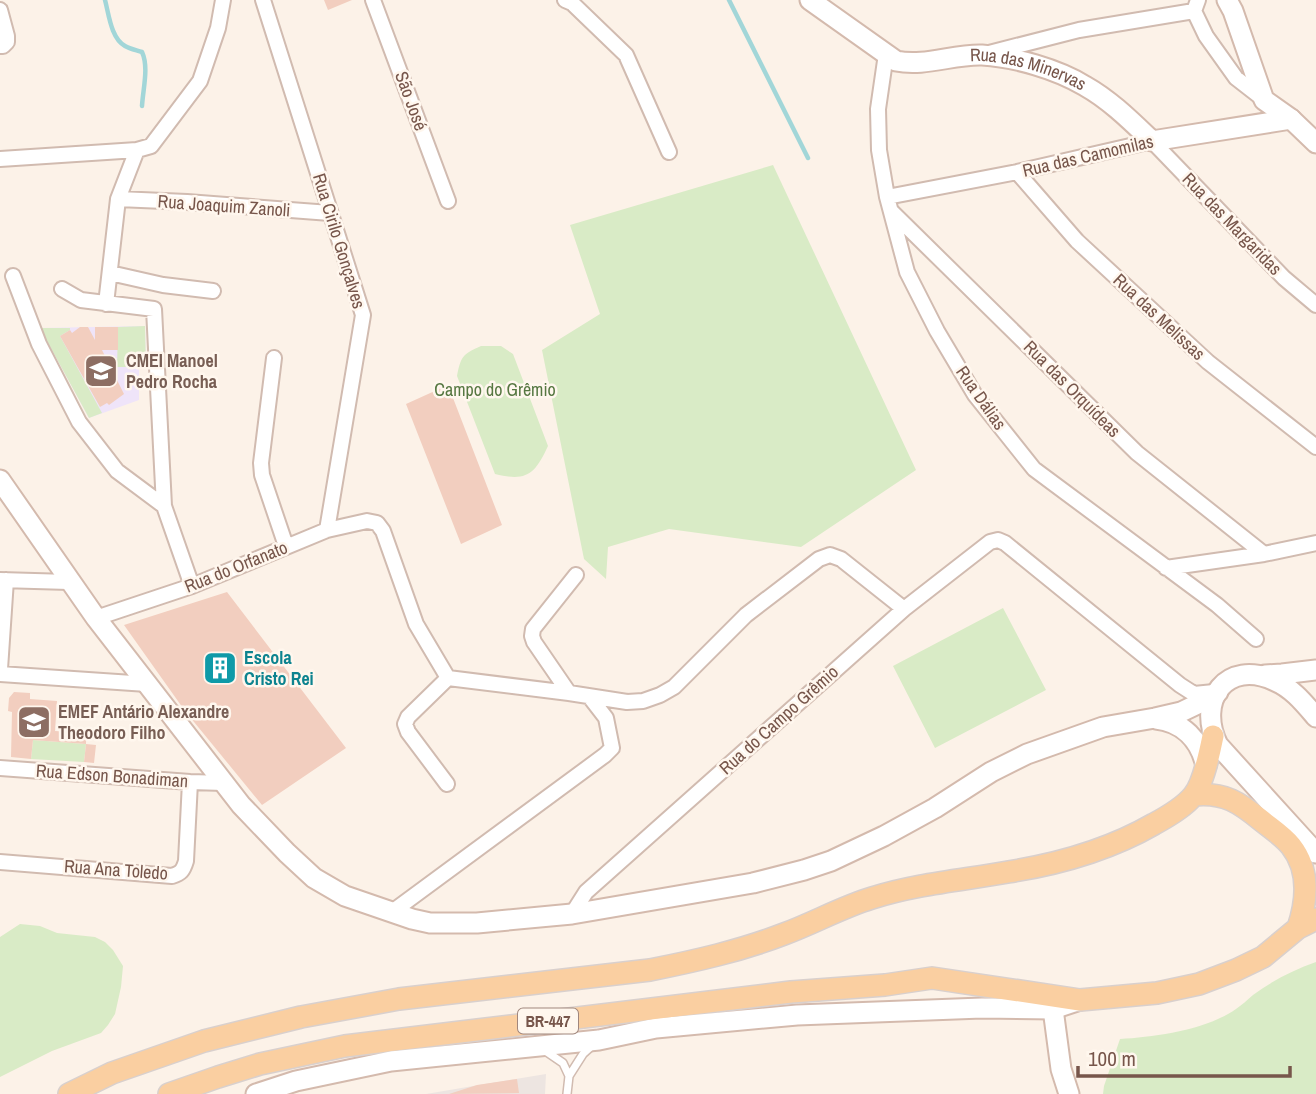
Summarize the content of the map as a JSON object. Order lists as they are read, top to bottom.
{
  "streets": {
    "main road": ["BR-447"],
    "street": [
      "Rua das Minervas",
      "São José",
      "Rua das Camomilas",
      "Rua Joaquim Zanoli",
      "Rua das Margaridas",
      "Rua Cirilo Gonçalves",
      "Rua das Melissas",
      "Rua das Orquídeas",
      "Rua Dálias",
      "Rua do Orfanato",
      "Rua do Campo Grêmio",
      "Rua Edson Bonadiman",
      "Rua Ana Toledo"
    ]
  },
  "crossings": [
    ["Rua das Minervas", "Rua das Camomilas"],
    ["Rua das Minervas", "Rua das Margaridas"],
    ["Rua das Minervas", "Rua Dálias"],
    ["Rua das Camomilas", "Rua das Margaridas"],
    ["Rua das Camomilas", "Rua das Melissas"],
    ["Rua das Camomilas", "Rua das Orquídeas"],
    ["Rua das Camomilas", "Rua Dálias"],
    ["Rua Joaquim Zanoli", "Rua Cirilo Gonçalves"],
    ["Rua Cirilo Gonçalves", "Rua do Orfanato"],
    ["Rua das Orquídeas", "Rua Dálias"],
    ["Rua Edson Bonadiman", "Rua Ana Toledo"]
  ],
  "parks": ["Campo do Grêmio"],
  "places": {
    "school or university": ["CMEI Manoel Pedro Rocha", "EMEF Antário Alexandre Theodoro Filho"],
    "building": ["Escola Cristo Rei"]
  },
  "scale_bar": "100 m"
}
